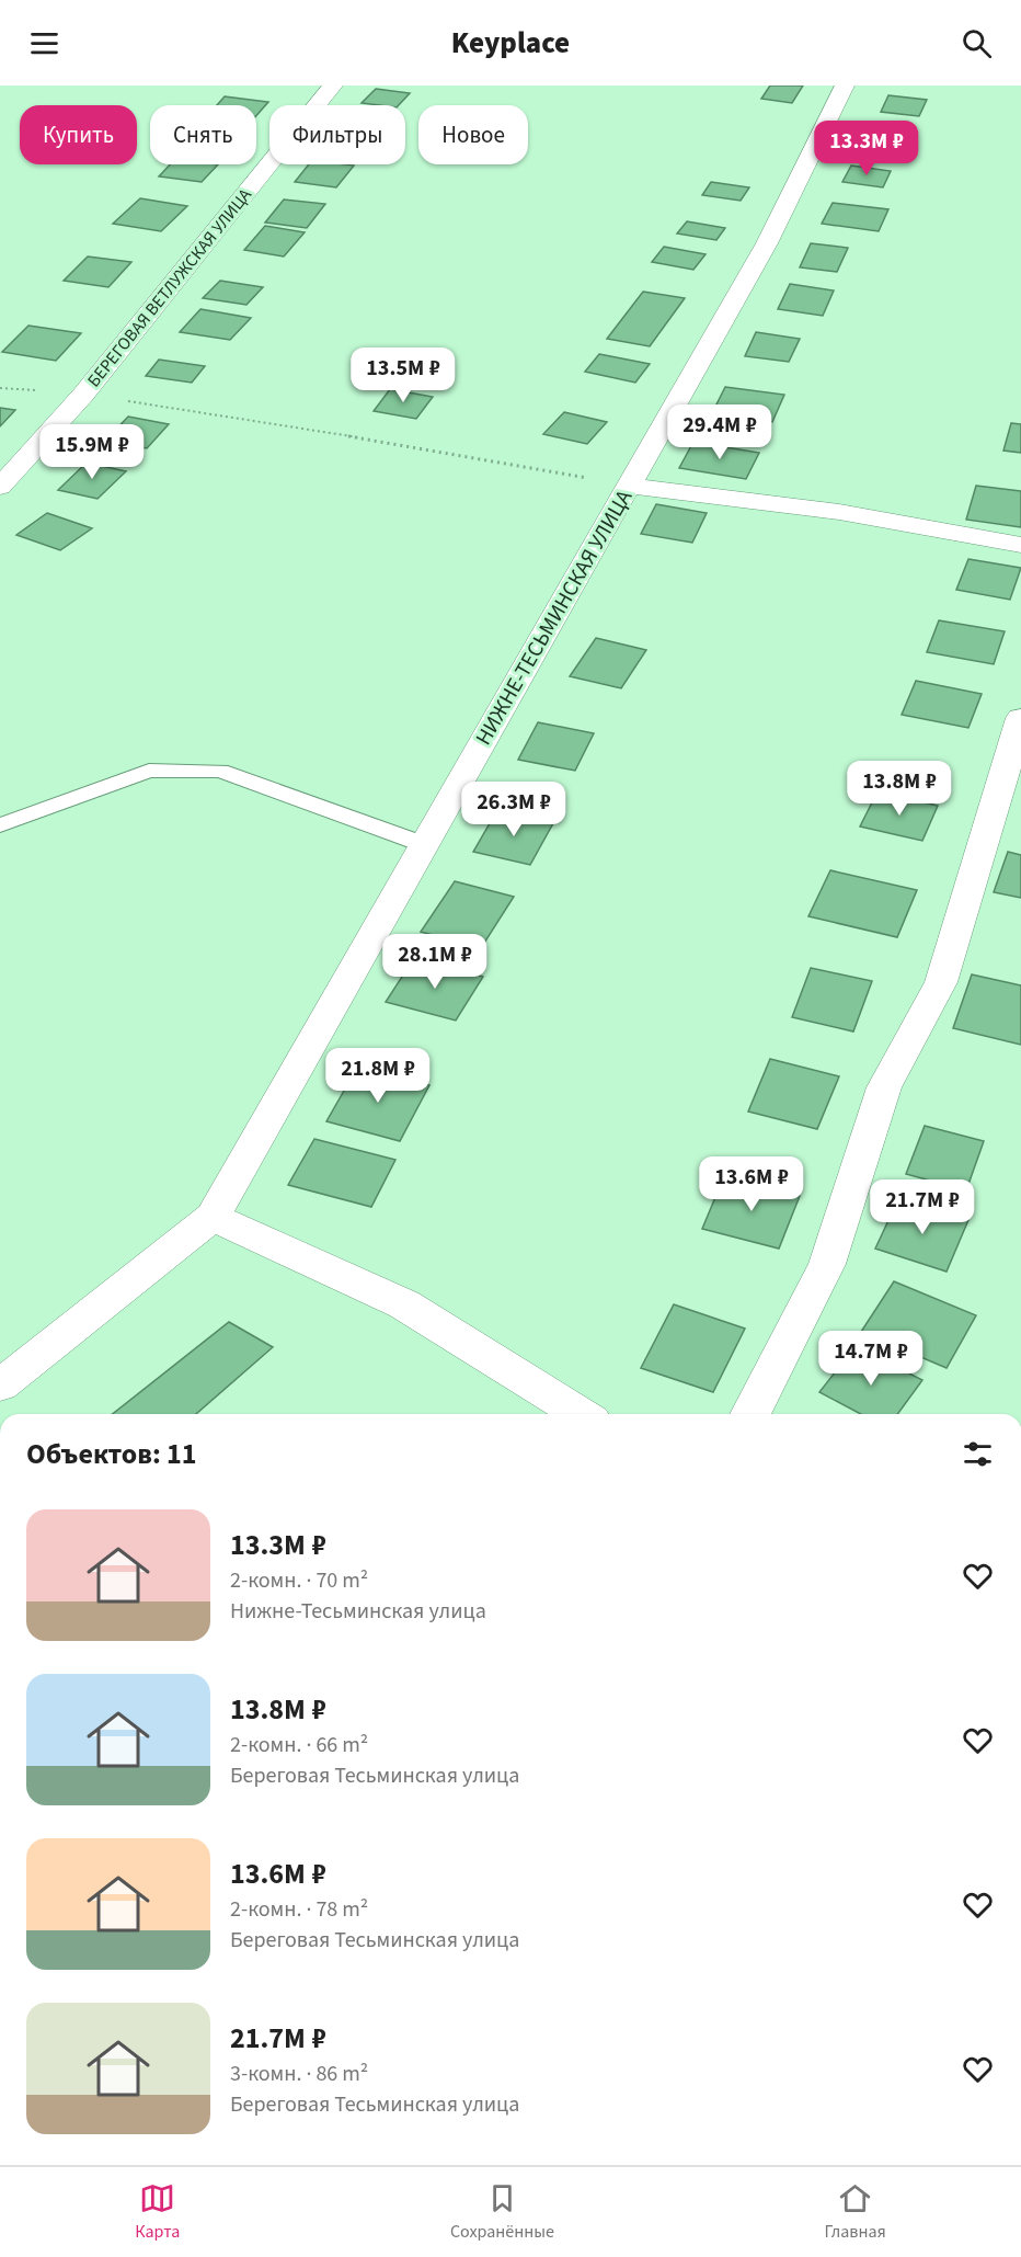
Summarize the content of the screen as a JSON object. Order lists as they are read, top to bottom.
{
  "streets": {
    "street": ["БЕРЕГОВАЯ ВЕТЛУЖСКАЯ УЛИЦА", "НИЖНЕ-ТЕСЬМИНСКАЯ УЛИЦА"]
  },
  "page": {
    "header": "Keyplace",
    "chip": [
      "Купить",
      "Снять",
      "Фильтры",
      "Новое"
    ],
    "price": [
      "13.3M ₽",
      "13.5M ₽",
      "29.4M ₽",
      "15.9M ₽",
      "13.8M ₽",
      "26.3M ₽",
      "28.1M ₽",
      "21.8M ₽",
      "13.6M ₽",
      "21.7M ₽",
      "14.7M ₽"
    ],
    "heading": "Объектов: 11",
    "list": [
      {
        "name": "13.3M ₽",
        "note": "2-комн. · 70 m² · Нижне-Тесьминская улица"
      },
      {
        "name": "13.8M ₽",
        "note": "2-комн. · 66 m² · Береговая Тесьминская улица"
      },
      {
        "name": "13.6M ₽",
        "note": "2-комн. · 78 m² · Береговая Тесьминская улица"
      },
      {
        "name": "21.7M ₽",
        "note": "3-комн. · 86 m² · Береговая Тесьминская улица"
      }
    ],
    "tabs": ["Карта", "Сохранённые", "Главная"]
  }
}
